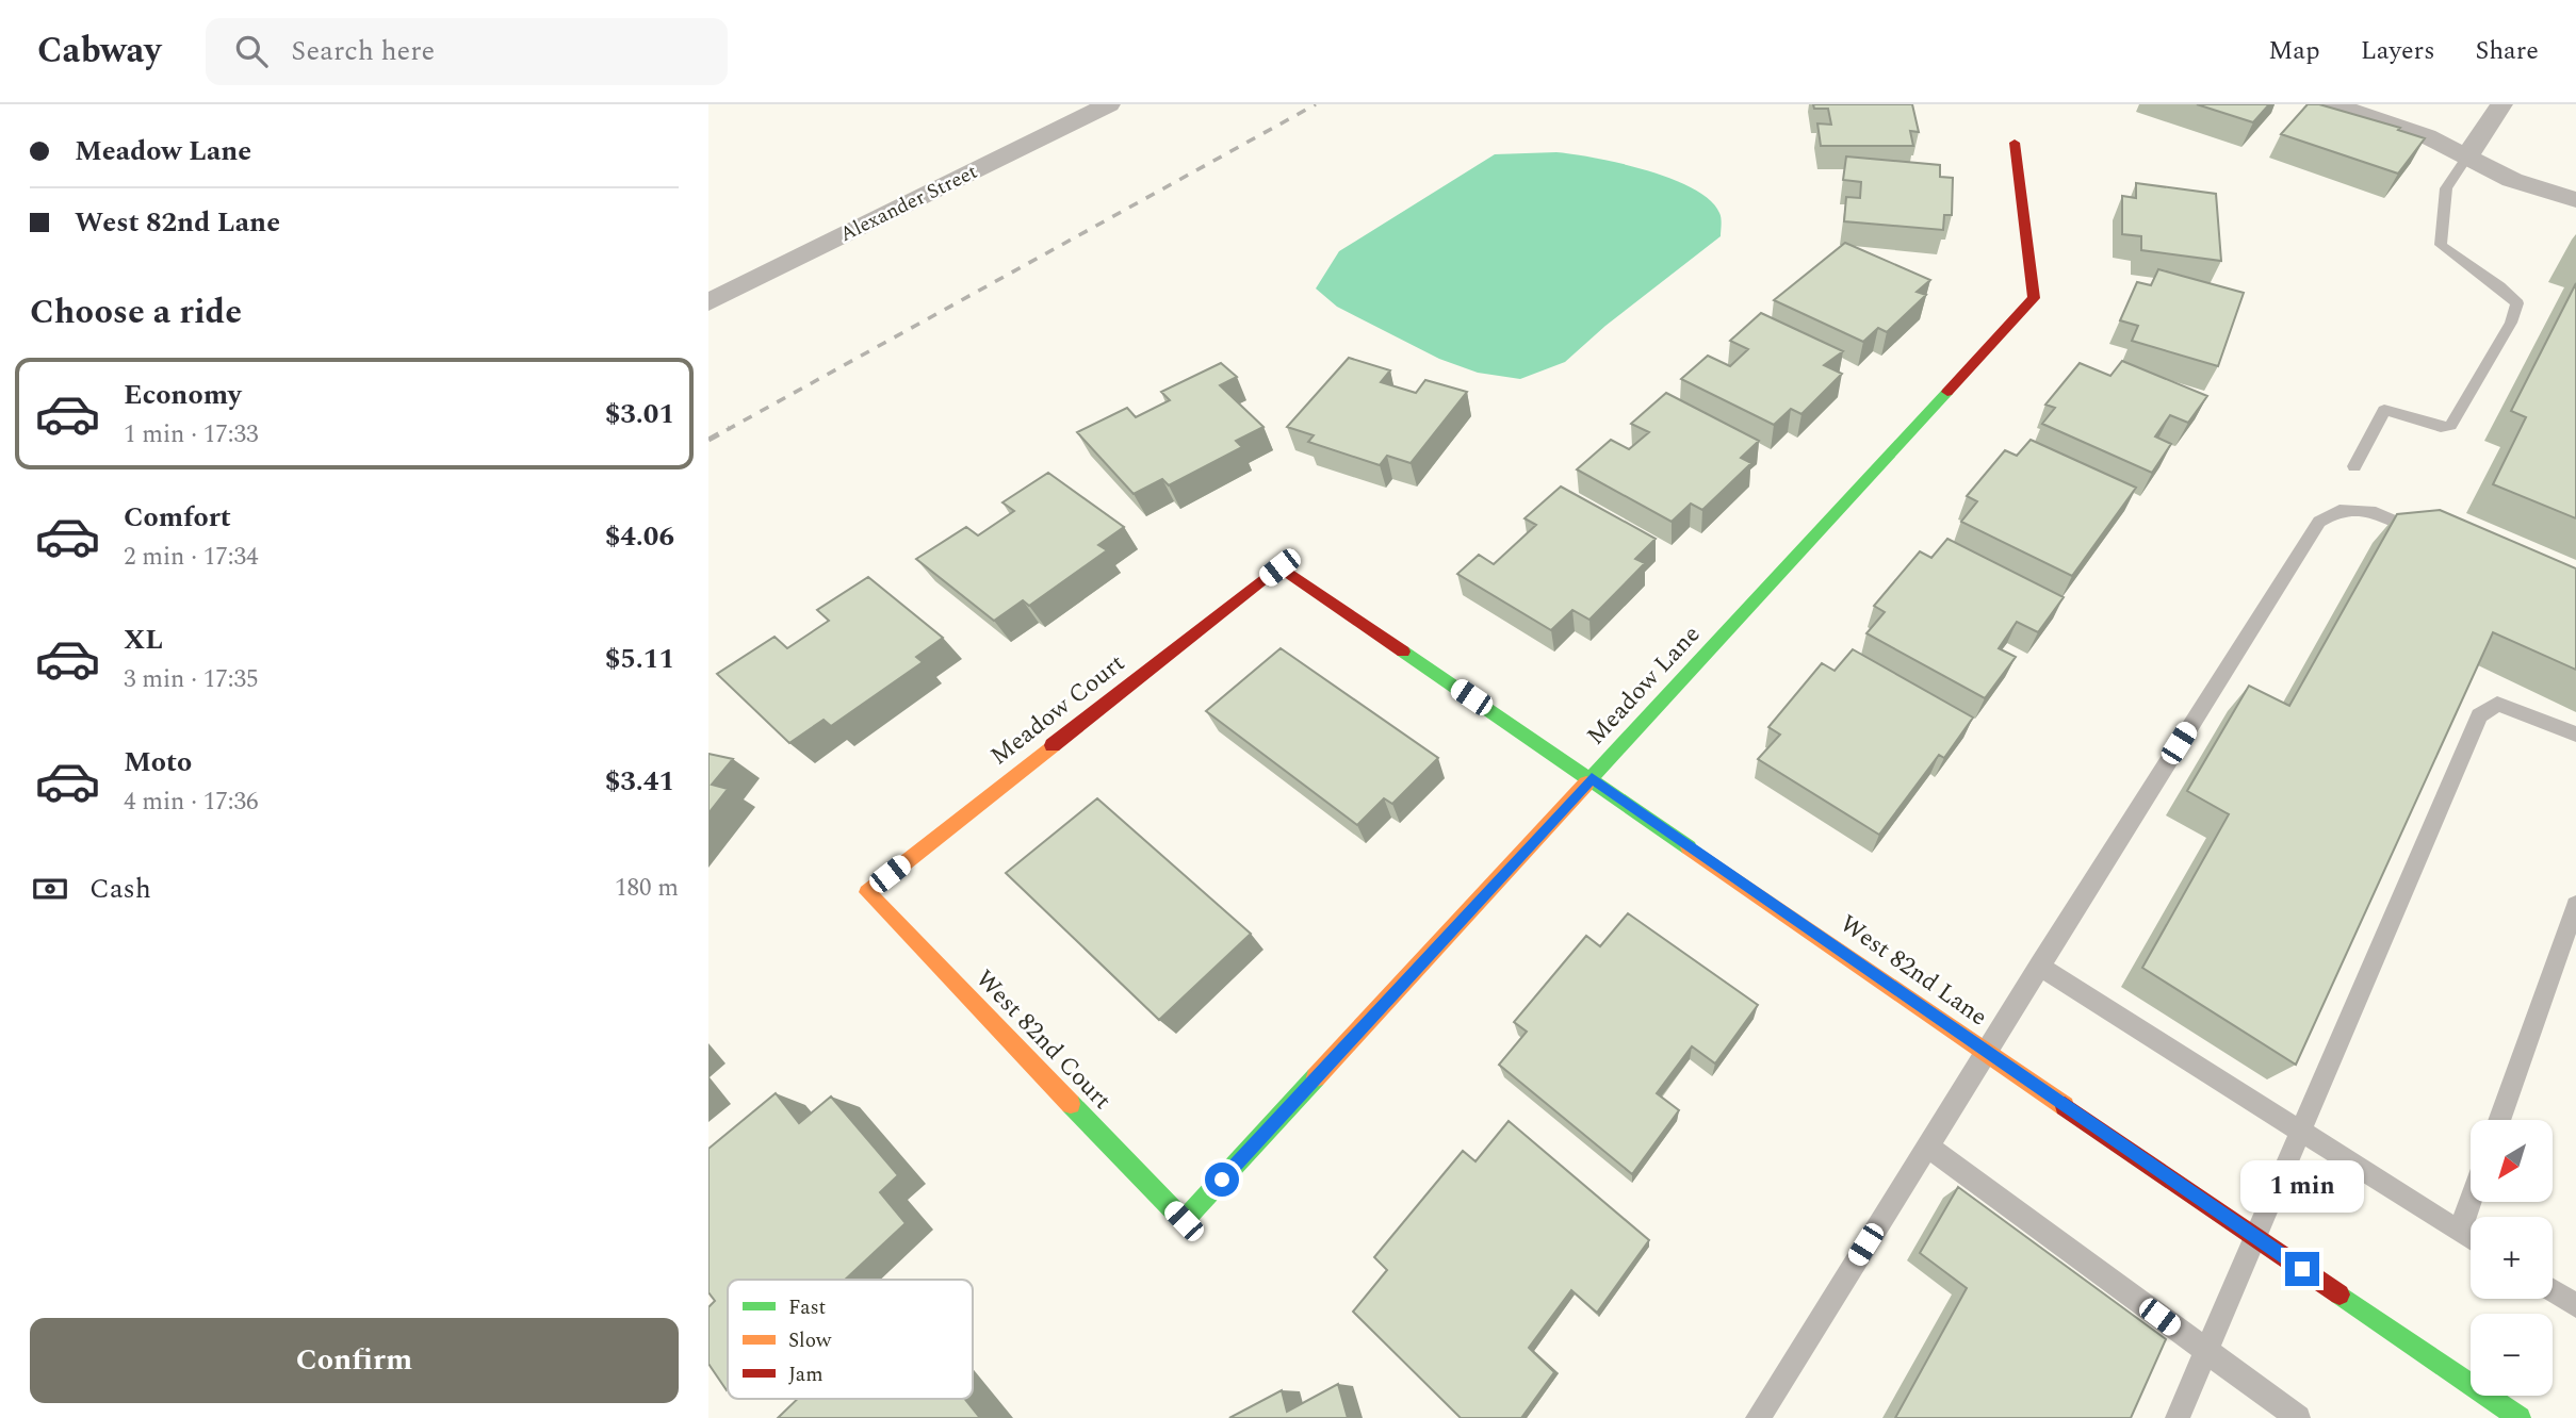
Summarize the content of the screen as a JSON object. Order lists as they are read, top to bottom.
{
  "streets": {
    "street": [
      "Alexander Street",
      "Meadow Lane",
      "Meadow Court",
      "West 82nd Lane",
      "West 82nd Court"
    ]
  },
  "crossings": [
    ["Meadow Lane", "West 82nd Lane"],
    ["Meadow Lane", "West 82nd Court"],
    ["Meadow Court", "West 82nd Lane"],
    ["Meadow Court", "West 82nd Court"]
  ],
  "legend": ["Fast", "Slow", "Jam"],
  "north": "bottom left",
  "page": {
    "header": "Cabway",
    "search": "Search here",
    "nav": ["Map", "Layers", "Share"],
    "banner": ["Meadow Lane", "West 82nd Lane"],
    "heading": "Choose a ride",
    "list": [
      {
        "name": "Economy",
        "note": "1 min · 17:33",
        "value": "$3.01"
      },
      {
        "name": "Comfort",
        "note": "2 min · 17:34",
        "value": "$4.06"
      },
      {
        "name": "XL",
        "note": "3 min · 17:35",
        "value": "$5.11"
      },
      {
        "name": "Moto",
        "note": "4 min · 17:36",
        "value": "$3.41"
      }
    ],
    "pay": ["Cash", "180 m"],
    "map_buttons": ["+", "−"],
    "bubble": "1 min",
    "buttons": "Confirm"
  }
}
